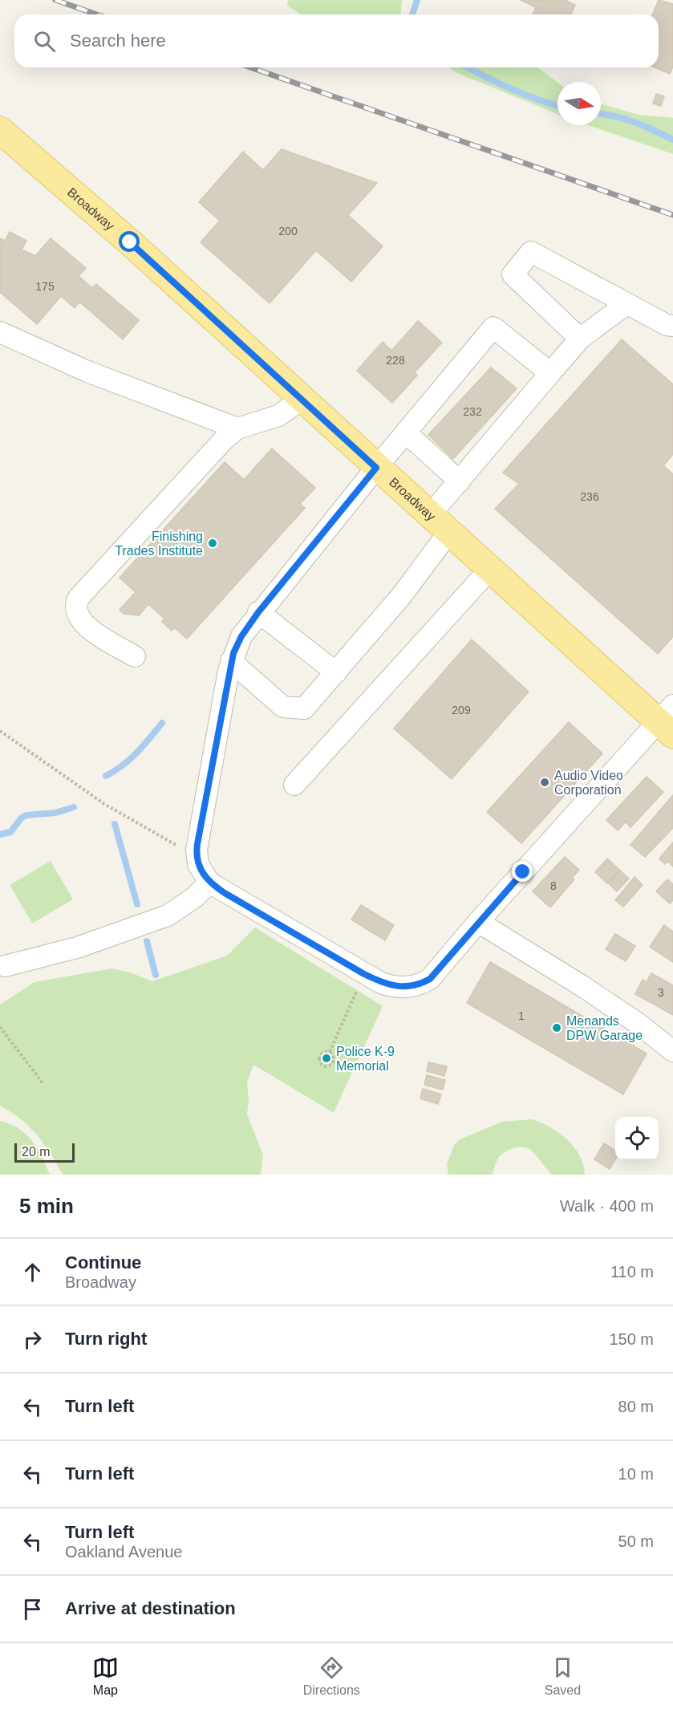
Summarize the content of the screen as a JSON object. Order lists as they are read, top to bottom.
{
  "streets": {
    "main road": ["Broadway"]
  },
  "places": [
    "Finishing Trades Institute",
    "Audio Video Corporation",
    "Menands DPW Garage",
    "Police K-9 Memorial"
  ],
  "house_numbers": [
    "200",
    "175",
    "228",
    "232",
    "236",
    "209",
    "8",
    "3",
    "1"
  ],
  "scale_bar": "20 m",
  "north": "right",
  "page": {
    "search": "Search here",
    "scale": "20 m",
    "heading": ["5 min", "Walk · 400 m"],
    "list": [
      ["Continue", "Broadway", "110 m"],
      ["Turn right", "150 m"],
      ["Turn left", "80 m"],
      ["Turn left", "10 m"],
      ["Turn left", "Oakland Avenue", "50 m"],
      "Arrive at destination"
    ],
    "nav": ["Map", "Directions", "Saved"]
  }
}
